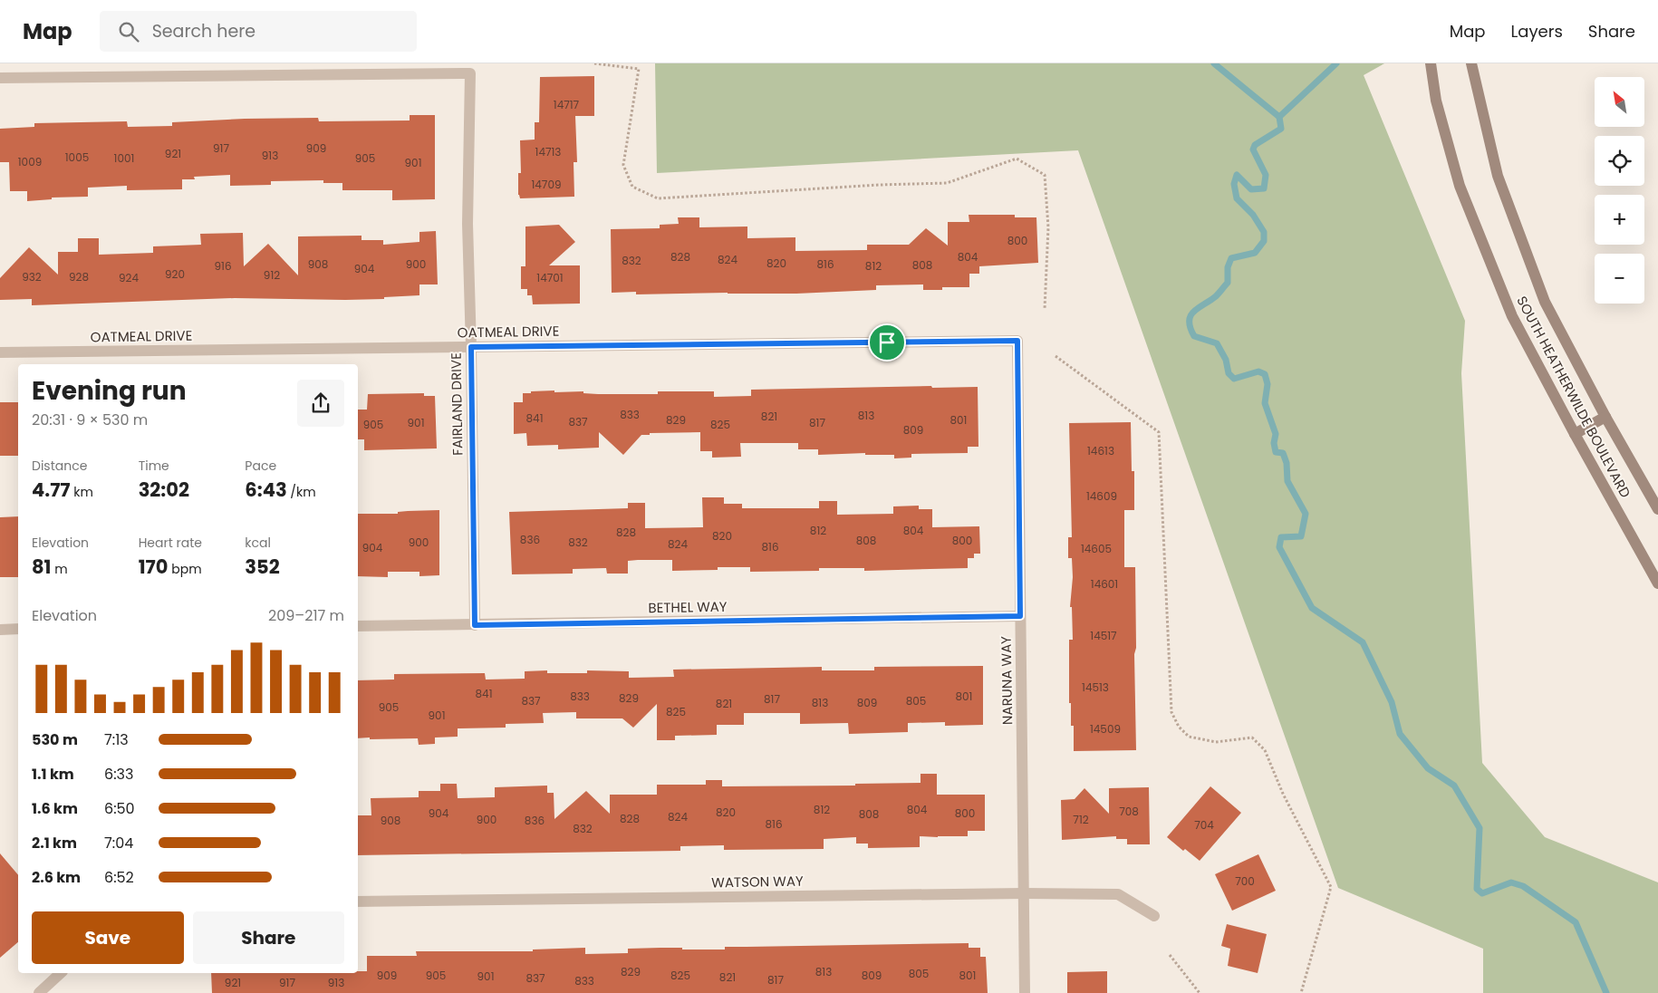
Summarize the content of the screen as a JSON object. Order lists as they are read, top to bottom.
{
  "streets": {
    "main road": ["SOUTH HEATHERWILDE BOULEVARD"],
    "street": [
      "OATMEAL DRIVE",
      "FAIRLAND DRIVE",
      "BETHEL WAY",
      "NARUNA WAY",
      "WATSON WAY"
    ]
  },
  "crossings": [
    ["OATMEAL DRIVE", "FAIRLAND DRIVE"],
    ["OATMEAL DRIVE", "NARUNA WAY"],
    ["FAIRLAND DRIVE", "BETHEL WAY"],
    ["BETHEL WAY", "NARUNA WAY"],
    ["NARUNA WAY", "WATSON WAY"]
  ],
  "house_numbers": [
    "14717",
    "917",
    "909",
    "14713",
    "921",
    "913",
    "1005",
    "1001",
    "905",
    "1009",
    "901",
    "14709",
    "800",
    "828",
    "804",
    "824",
    "832",
    "820",
    "908",
    "900",
    "816",
    "808",
    "916",
    "812",
    "904",
    "920",
    "912",
    "932",
    "928",
    "924",
    "14701",
    "833",
    "813",
    "821",
    "841",
    "829",
    "801",
    "837",
    "901",
    "817",
    "905",
    "825",
    "809",
    "14613",
    "14609",
    "812",
    "804",
    "828",
    "820",
    "836",
    "808",
    "800",
    "900",
    "832",
    "824",
    "816",
    "904",
    "14605",
    "14601",
    "14517",
    "14513",
    "841",
    "833",
    "801",
    "829",
    "817",
    "837",
    "805",
    "813",
    "809",
    "821",
    "905",
    "825",
    "901",
    "14509",
    "812",
    "804",
    "708",
    "820",
    "904",
    "800",
    "808",
    "824",
    "828",
    "900",
    "712",
    "908",
    "836",
    "816",
    "704",
    "832",
    "700",
    "829",
    "813",
    "805",
    "909",
    "905",
    "825",
    "809",
    "801",
    "901",
    "821",
    "837",
    "817",
    "833",
    "921",
    "917",
    "913"
  ],
  "north": "top left",
  "page": {
    "header": "Map",
    "search": "Search here",
    "nav": ["Map", "Layers", "Share"],
    "map_buttons": ["+", "−"],
    "heading": ["Evening run", "20:31 · 9 × 530 m"],
    "stats": [
      ["Distance", "4.77 km"],
      ["Time", "32:02"],
      ["Pace", "6:43 /km"],
      ["Elevation", "81 m"],
      ["Heart rate", "170 bpm"],
      ["kcal", "352"]
    ],
    "chart": ["Elevation", "209–217 m"],
    "list": [
      {
        "name": "530 m",
        "note": "7:13"
      },
      {
        "name": "1.1 km",
        "note": "6:33"
      },
      {
        "name": "1.6 km",
        "note": "6:50"
      },
      {
        "name": "2.1 km",
        "note": "7:04"
      },
      {
        "name": "2.6 km",
        "note": "6:52"
      }
    ],
    "buttons": ["Save", "Share"]
  }
}
